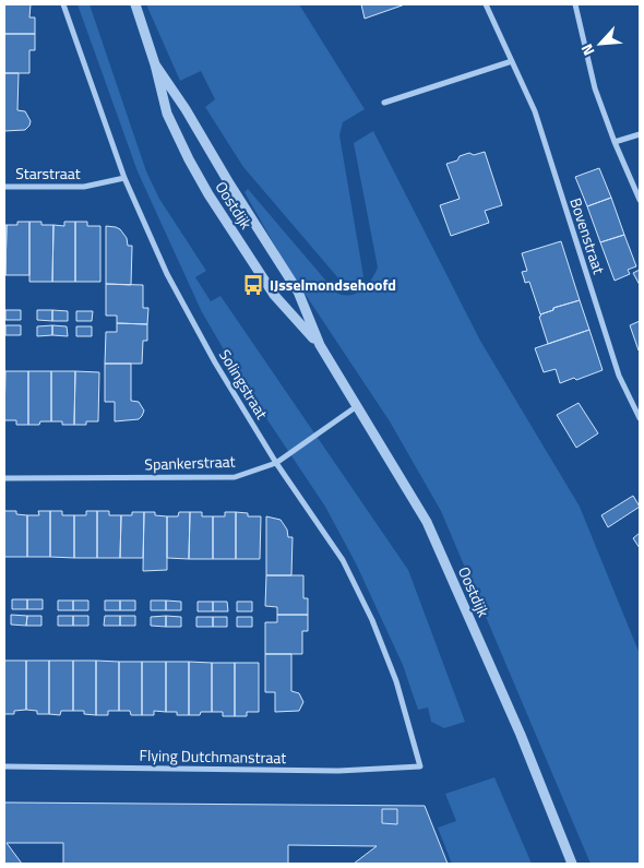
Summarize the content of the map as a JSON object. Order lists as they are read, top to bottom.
{
  "streets": {
    "street": [
      "Starstraat",
      "Oostdijk",
      "Bovenstraat",
      "Solingstraat",
      "Spankerstraat",
      "Flying Dutchmanstraat"
    ]
  },
  "crossings": [
    ["Starstraat", "Solingstraat"],
    ["Oostdijk", "Spankerstraat"],
    ["Solingstraat", "Spankerstraat"],
    ["Solingstraat", "Flying Dutchmanstraat"]
  ],
  "places": {
    "bus stop": ["IJsselmondsehoofd"]
  },
  "north": "bottom left"
}
